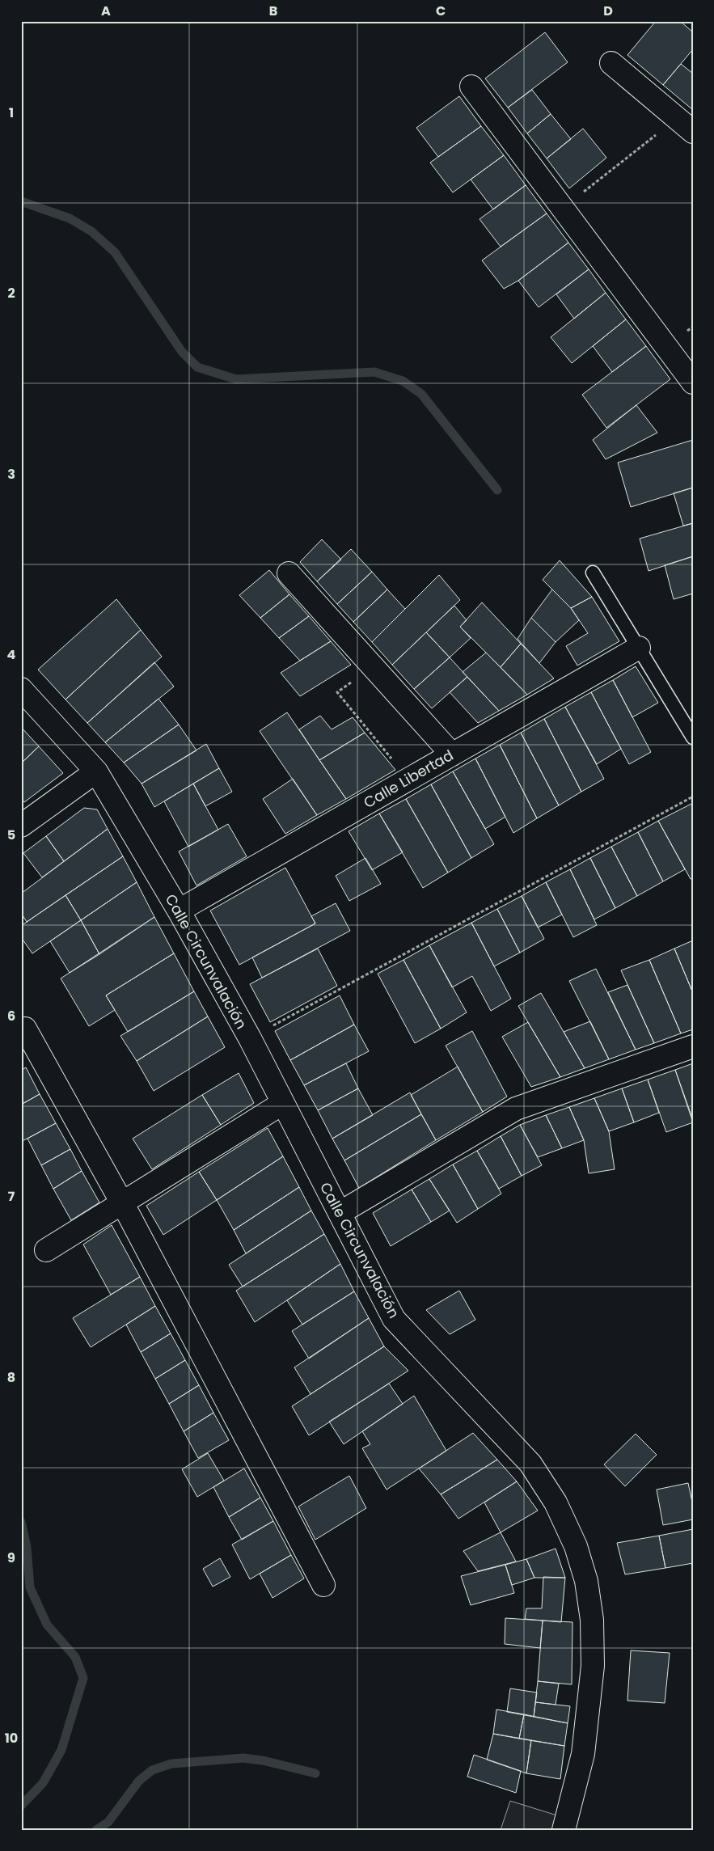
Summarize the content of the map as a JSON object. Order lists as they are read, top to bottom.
{
  "streets": {
    "street": ["Calle Libertad", "Calle Circunvalación"]
  },
  "crossings": [
    ["Calle Libertad", "Calle Circunvalación"]
  ],
  "grid": {
    "columns": [
      "A",
      "B",
      "C",
      "D"
    ],
    "rows": [
      "1",
      "2",
      "3",
      "4",
      "5",
      "6",
      "7",
      "8",
      "9",
      "10"
    ]
  }
}
